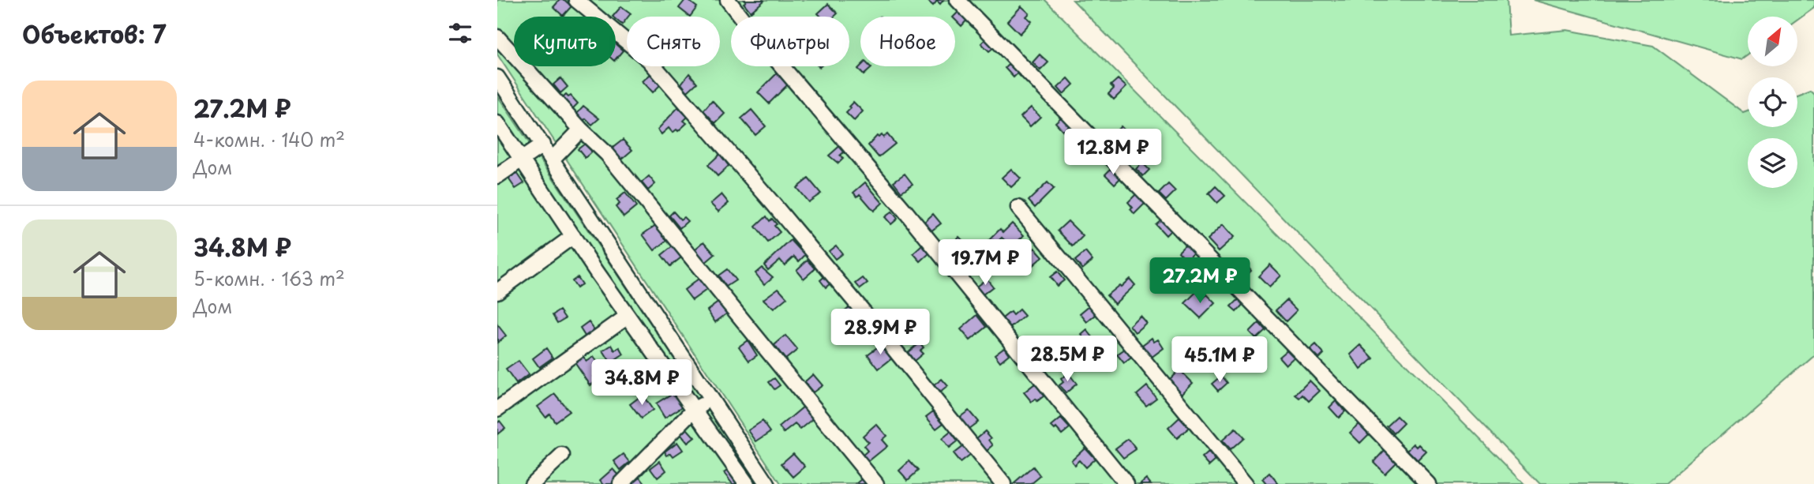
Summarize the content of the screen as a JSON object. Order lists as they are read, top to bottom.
{
  "north": "top right",
  "page": {
    "heading": "Объектов: 7",
    "chip": [
      "Купить",
      "Снять",
      "Фильтры",
      "Новое"
    ],
    "list": [
      {
        "name": "27.2M ₽",
        "note": "4-комн. · 140 m² · Дом"
      },
      {
        "name": "34.8M ₽",
        "note": "5-комн. · 163 m² · Дом"
      }
    ],
    "price": [
      "12.8M ₽",
      "19.7M ₽",
      "27.2M ₽",
      "28.9M ₽",
      "28.5M ₽",
      "45.1M ₽",
      "34.8M ₽"
    ]
  }
}
